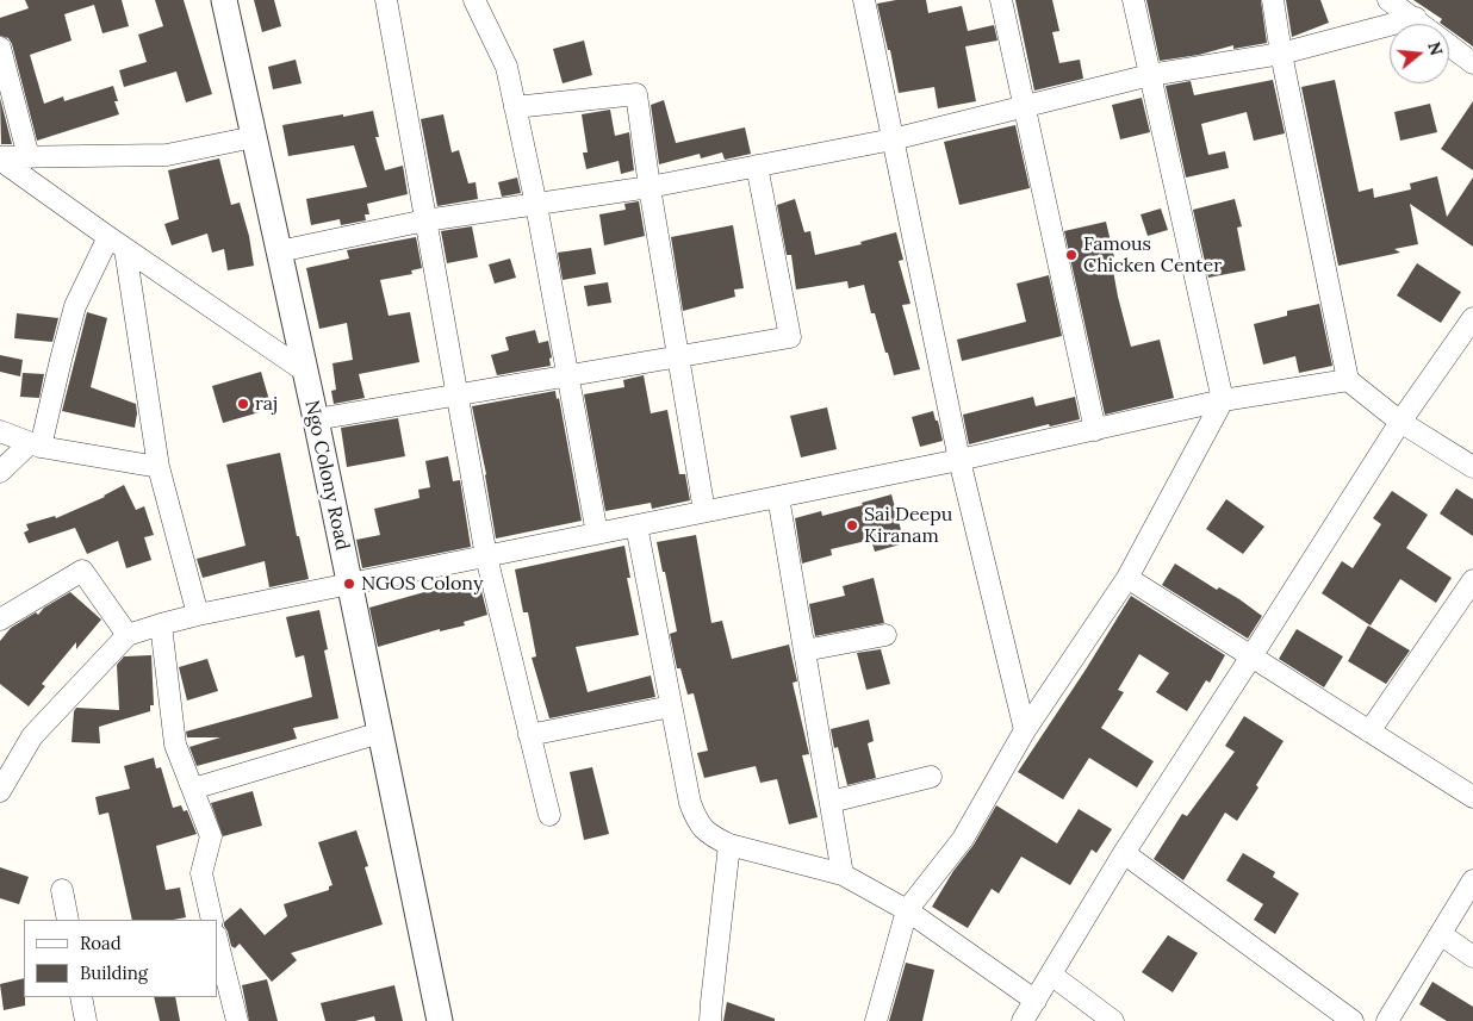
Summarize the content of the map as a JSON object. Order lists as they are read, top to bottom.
{
  "streets": {
    "street": ["Ngo Colony Road"]
  },
  "places": [
    "Famous Chicken Center",
    "raj",
    "Sai Deepu Kiranam",
    "NGOS Colony"
  ],
  "legend": ["Road", "Building"],
  "north": "right"
}
